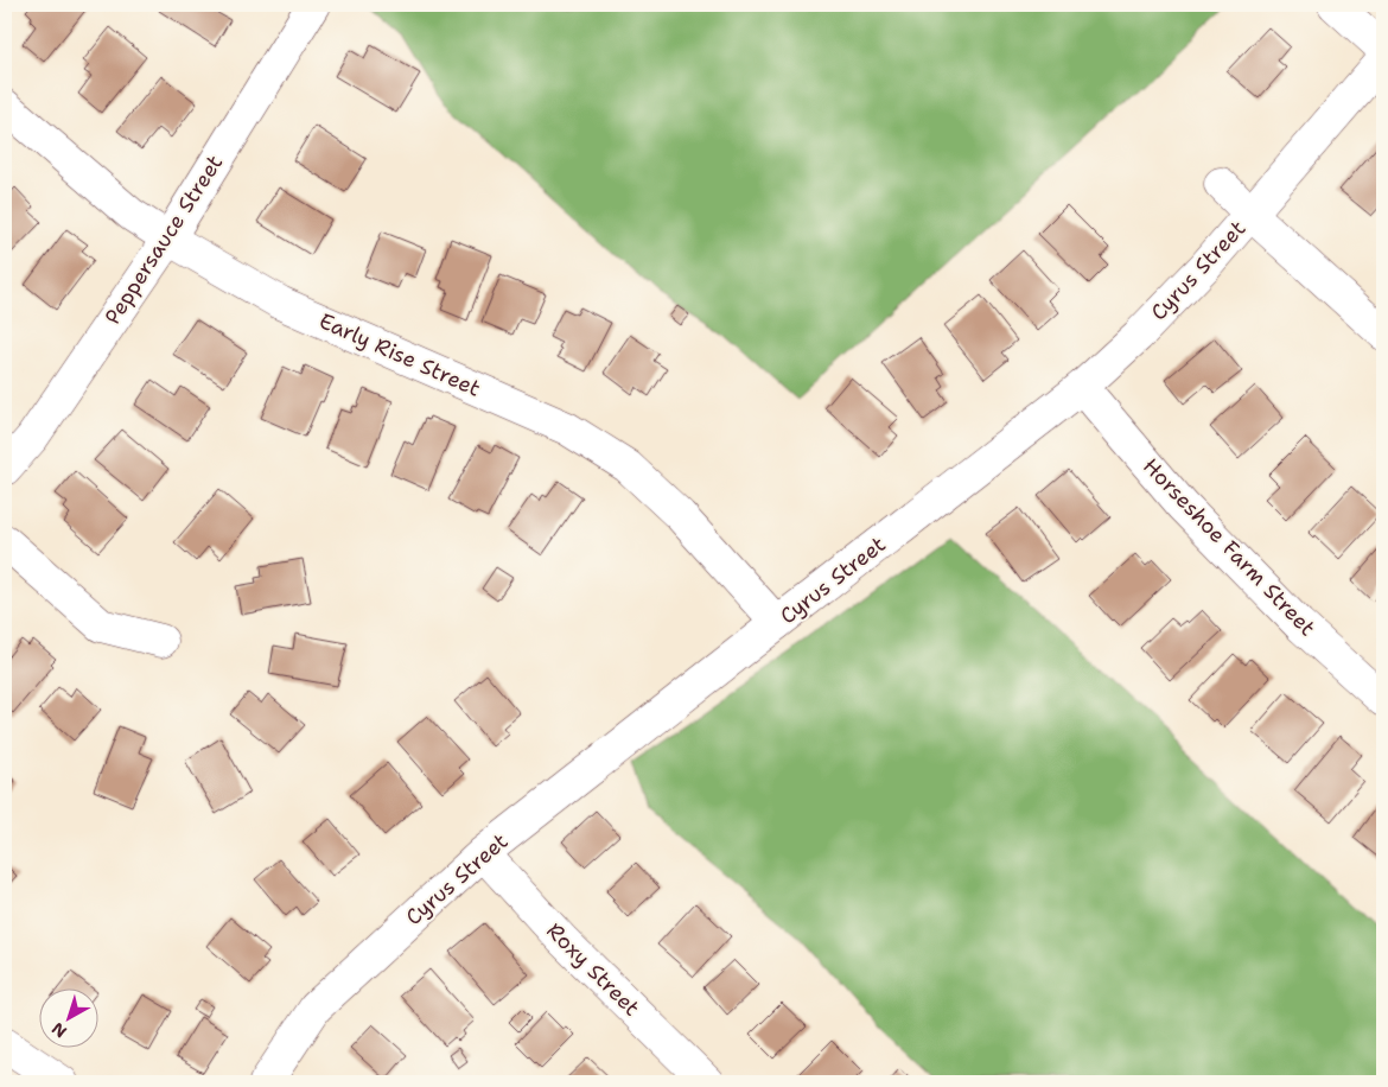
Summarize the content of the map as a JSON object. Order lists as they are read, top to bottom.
{
  "streets": {
    "street": [
      "Peppersauce Street",
      "Cyrus Street",
      "Early Rise Street",
      "Horseshoe Farm Street",
      "Roxy Street"
    ]
  },
  "crossings": [
    ["Peppersauce Street", "Early Rise Street"],
    ["Cyrus Street", "Early Rise Street"],
    ["Cyrus Street", "Horseshoe Farm Street"],
    ["Cyrus Street", "Roxy Street"]
  ],
  "north": "bottom left"
}
